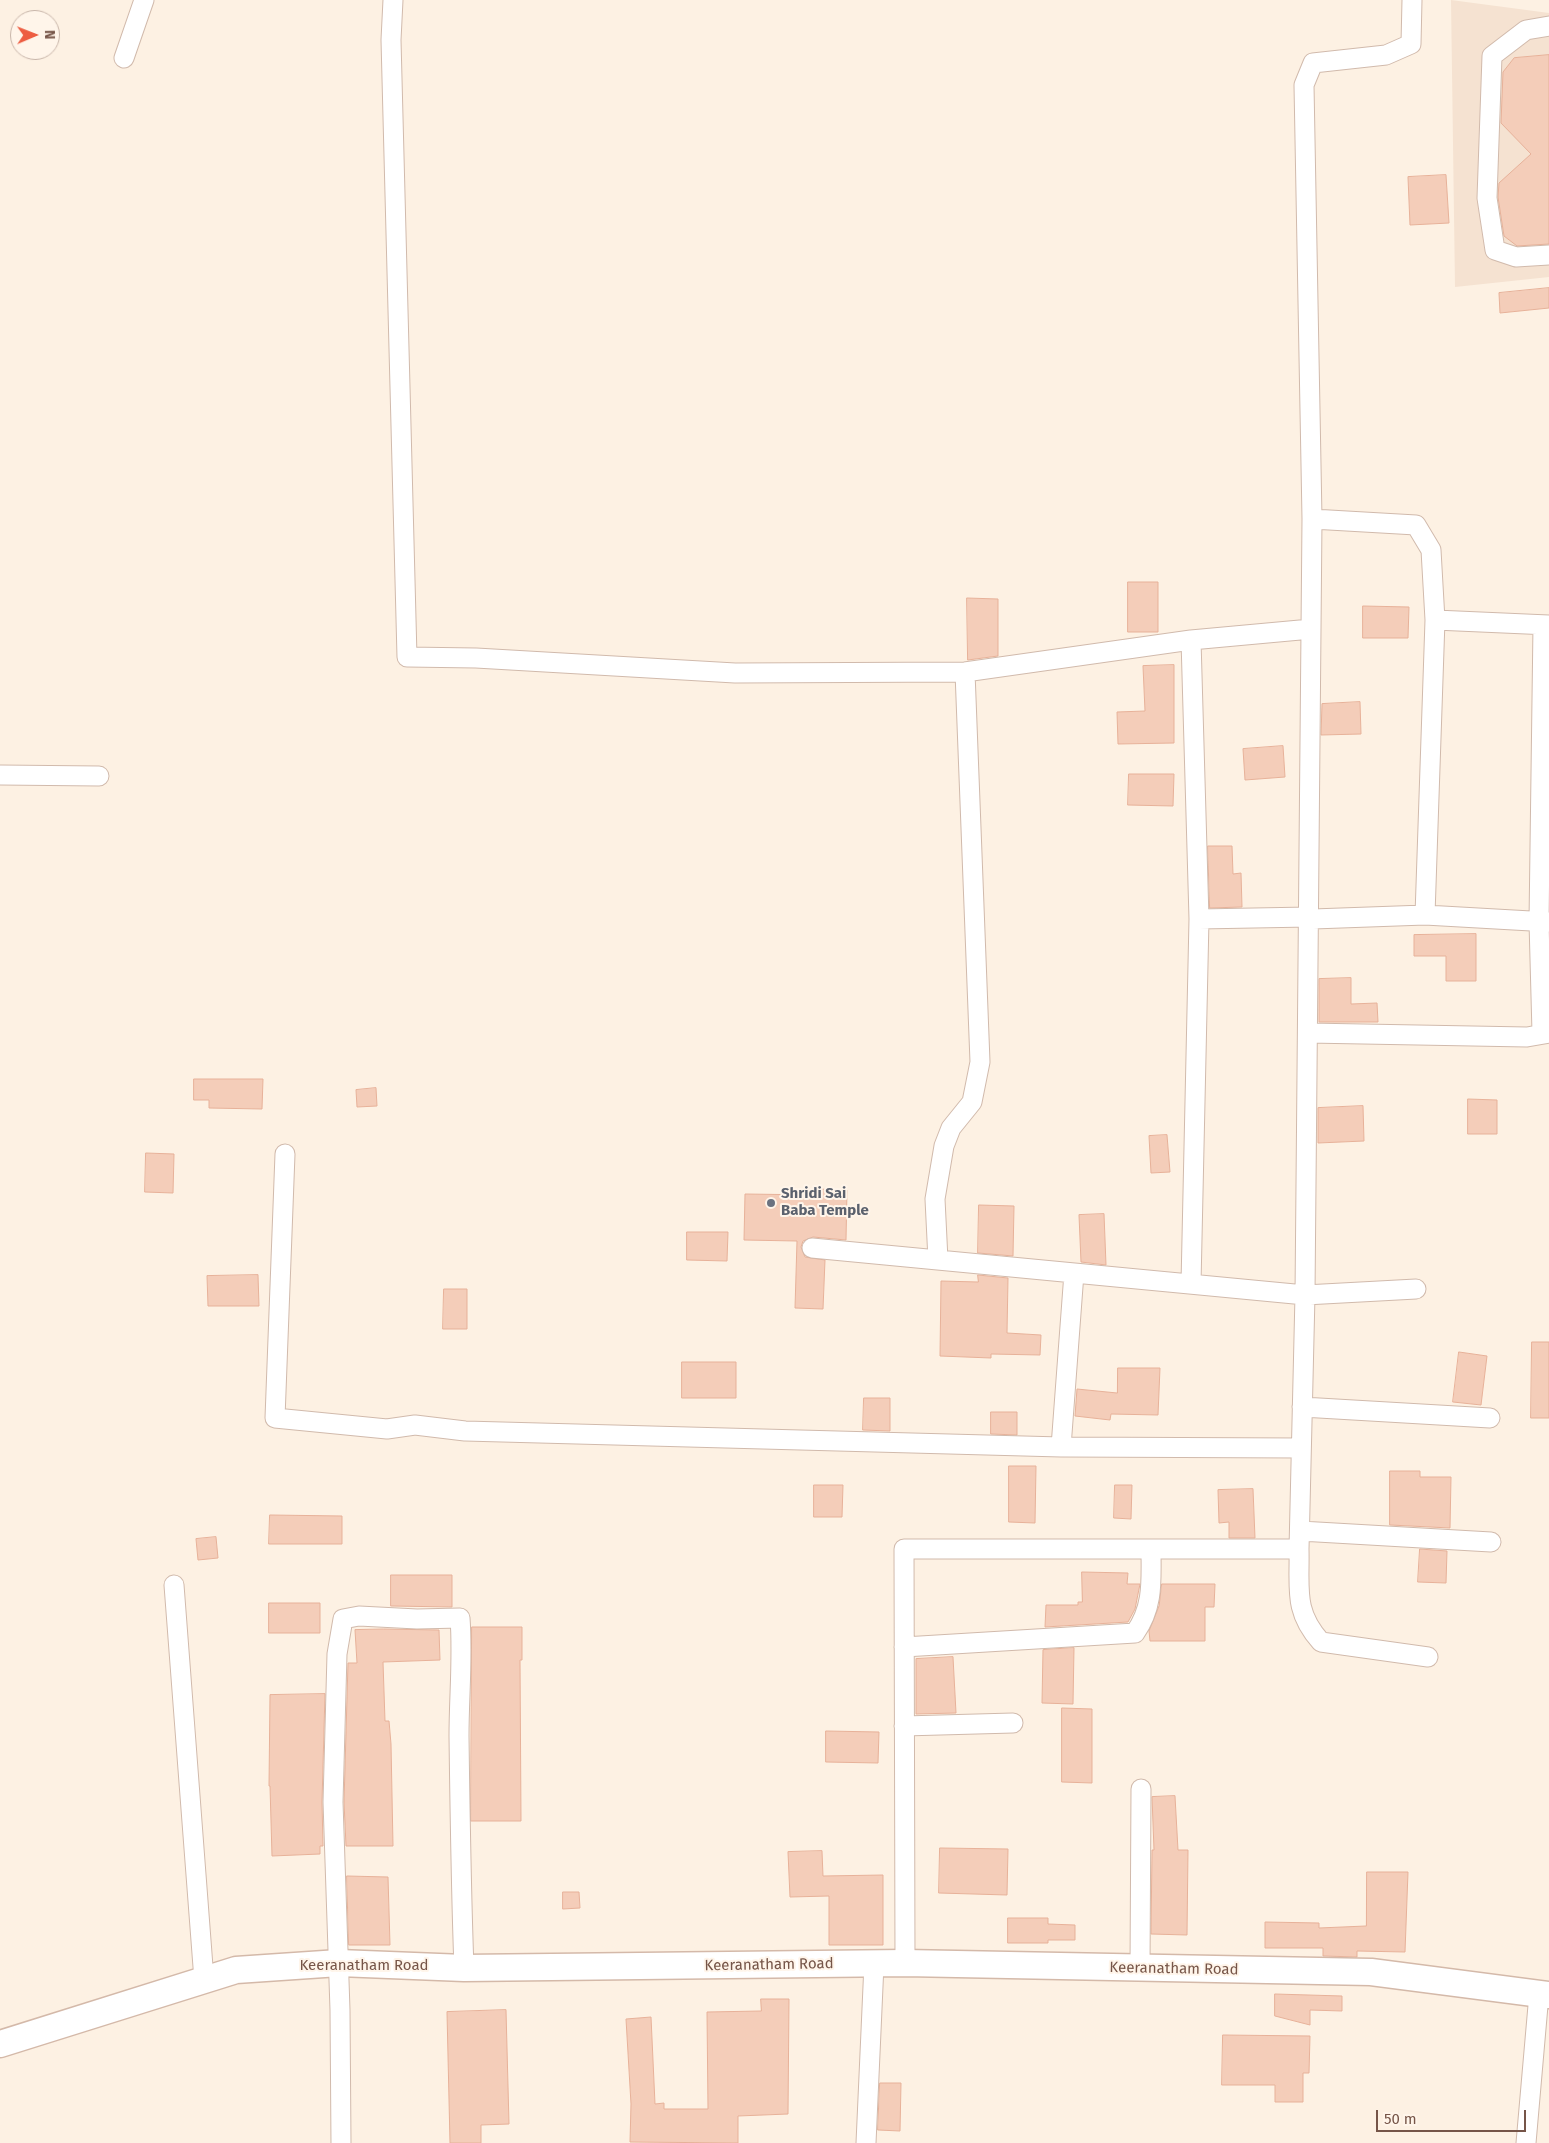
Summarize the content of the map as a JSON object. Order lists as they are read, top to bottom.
{
  "streets": {
    "street": ["Keeranatham Road"]
  },
  "places": ["Shridi Sai Baba Temple"],
  "scale_bar": "50 m",
  "north": "right"
}
